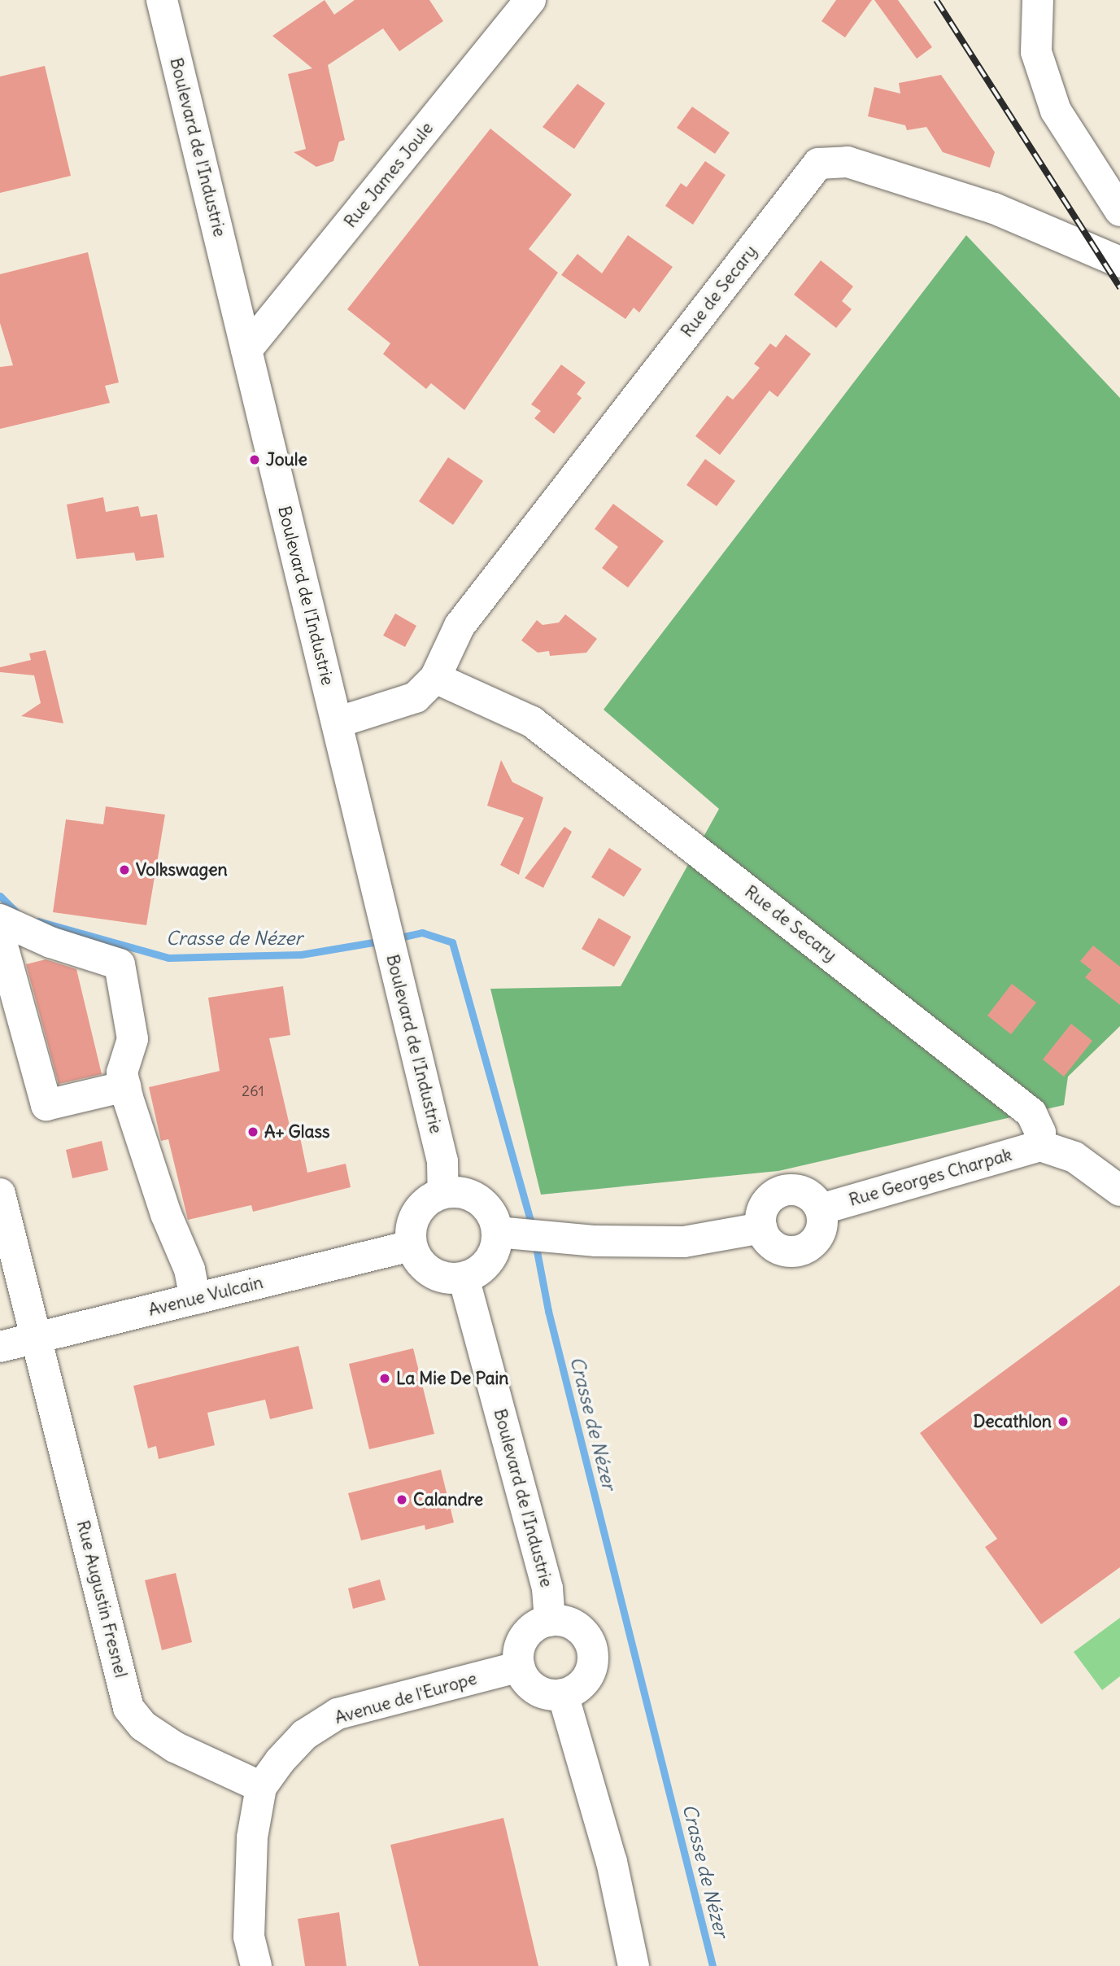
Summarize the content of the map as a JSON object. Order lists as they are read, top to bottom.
{
  "streets": {
    "street": [
      "Boulevard de l'Industrie",
      "Rue James Joule",
      "Rue de Secary",
      "Rue Georges Charpak",
      "Avenue Vulcain",
      "Rue Augustin Fresnel",
      "Avenue de l'Europe"
    ]
  },
  "crossings": [
    ["Boulevard de l'Industrie", "Rue James Joule"],
    ["Boulevard de l'Industrie", "Rue de Secary"],
    ["Boulevard de l'Industrie", "Avenue de l'Europe"],
    ["Rue de Secary", "Rue Georges Charpak"],
    ["Avenue Vulcain", "Rue Augustin Fresnel"],
    ["Rue Augustin Fresnel", "Avenue de l'Europe"]
  ],
  "water": ["Crasse de Nézer"],
  "places": [
    "Joule",
    "Volkswagen",
    "A+ Glass",
    "La Mie De Pain",
    "Decathlon",
    "Calandre"
  ],
  "house_numbers": ["261"]
}
